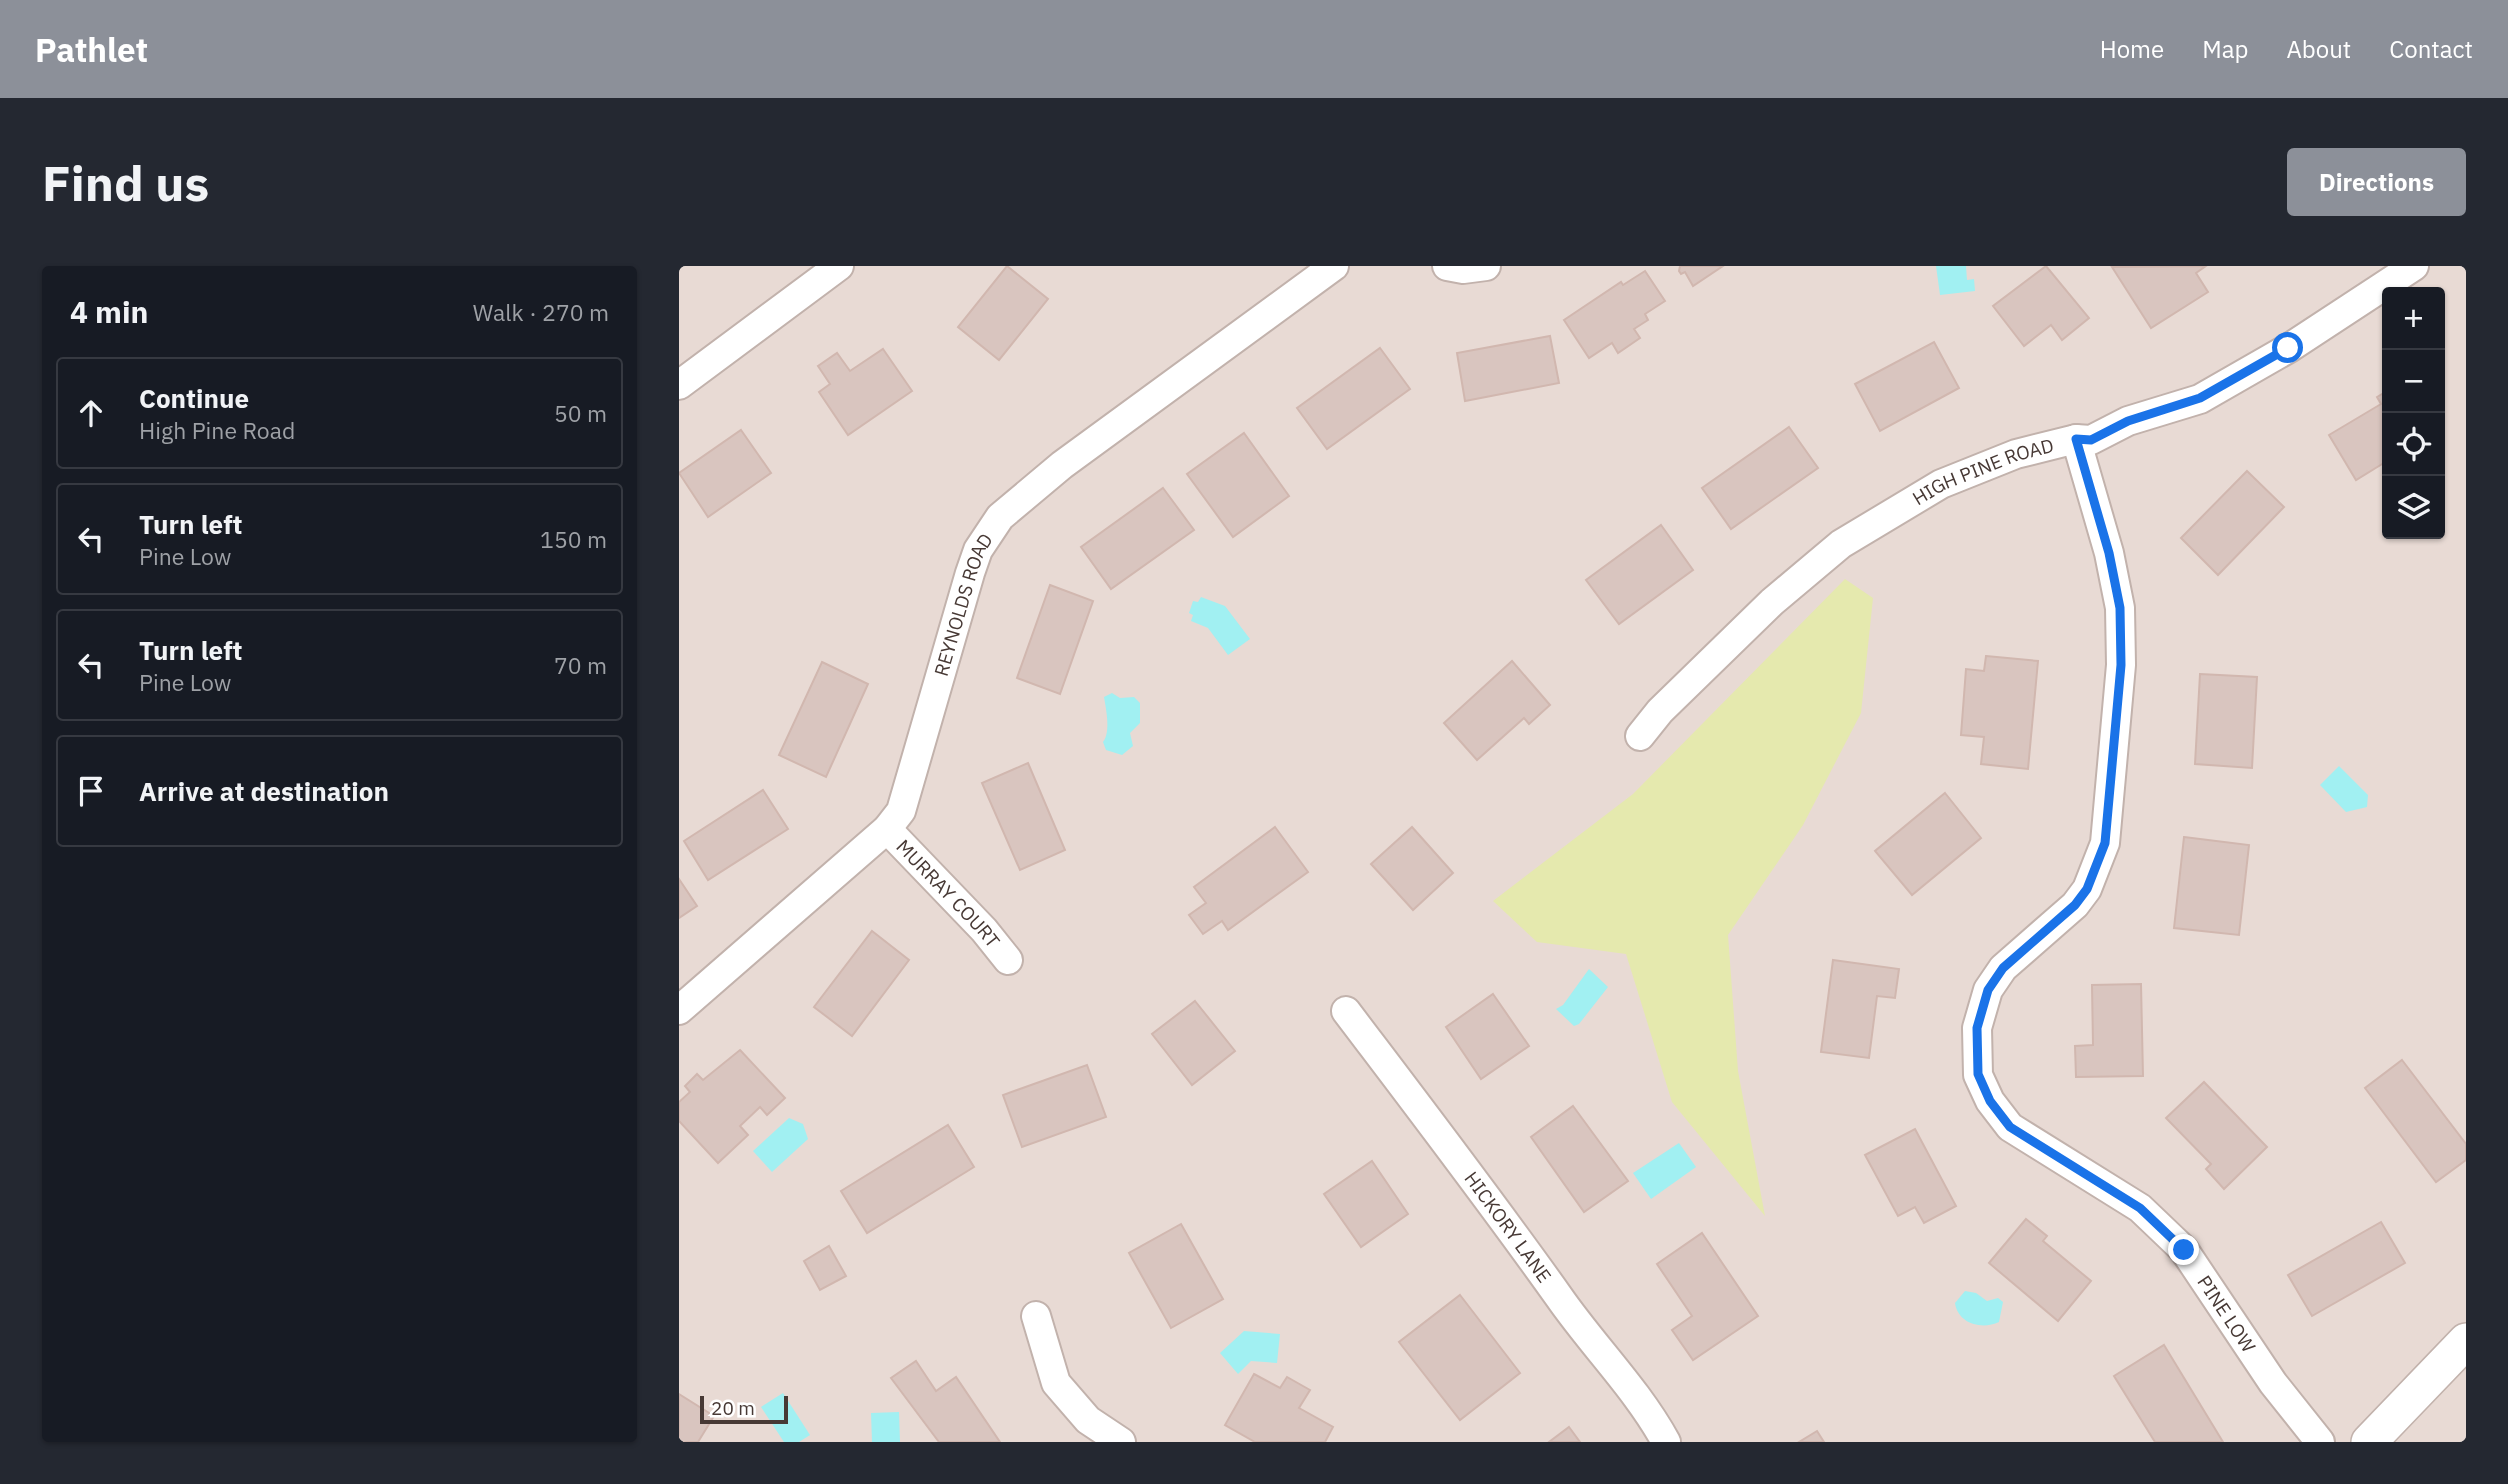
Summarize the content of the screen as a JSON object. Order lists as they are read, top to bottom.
{
  "streets": {
    "street": [
      "HIGH PINE ROAD",
      "REYNOLDS ROAD",
      "MURRAY COURT",
      "HICKORY LANE",
      "PINE LOW"
    ]
  },
  "crossings": [
    ["HIGH PINE ROAD", "PINE LOW"],
    ["REYNOLDS ROAD", "MURRAY COURT"]
  ],
  "scale_bar": "20 m",
  "page": {
    "header": "Pathlet",
    "nav": [
      "Home",
      "Map",
      "About",
      "Contact"
    ],
    "buttons": "Directions",
    "title": "Find us",
    "heading": ["4 min", "Walk · 270 m"],
    "map_buttons": ["+", "−"],
    "list": [
      ["Continue", "High Pine Road", "50 m"],
      ["Turn left", "Pine Low", "150 m"],
      ["Turn left", "Pine Low", "70 m"],
      "Arrive at destination"
    ],
    "scale": "20 m"
  }
}
